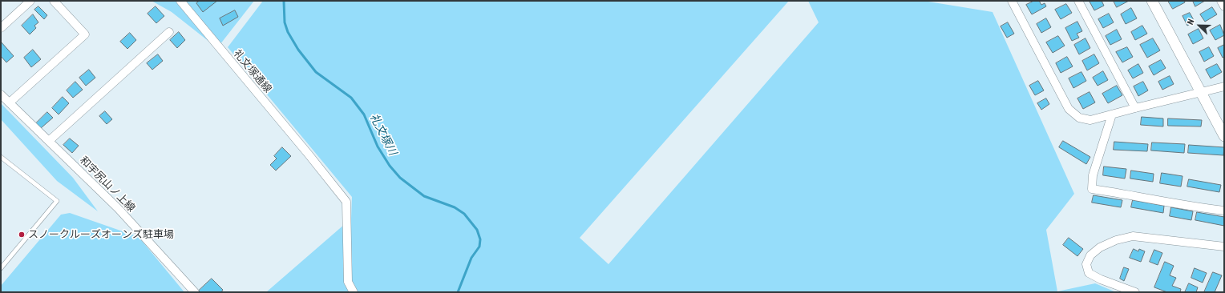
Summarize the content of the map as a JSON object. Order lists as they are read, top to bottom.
{
  "streets": {
    "street": ["礼文塚通線", "和宇尻山ノ上線"]
  },
  "water": ["礼文塚川"],
  "places": ["スノークルーズオーンズ駐車場"],
  "north": "top left"
}
